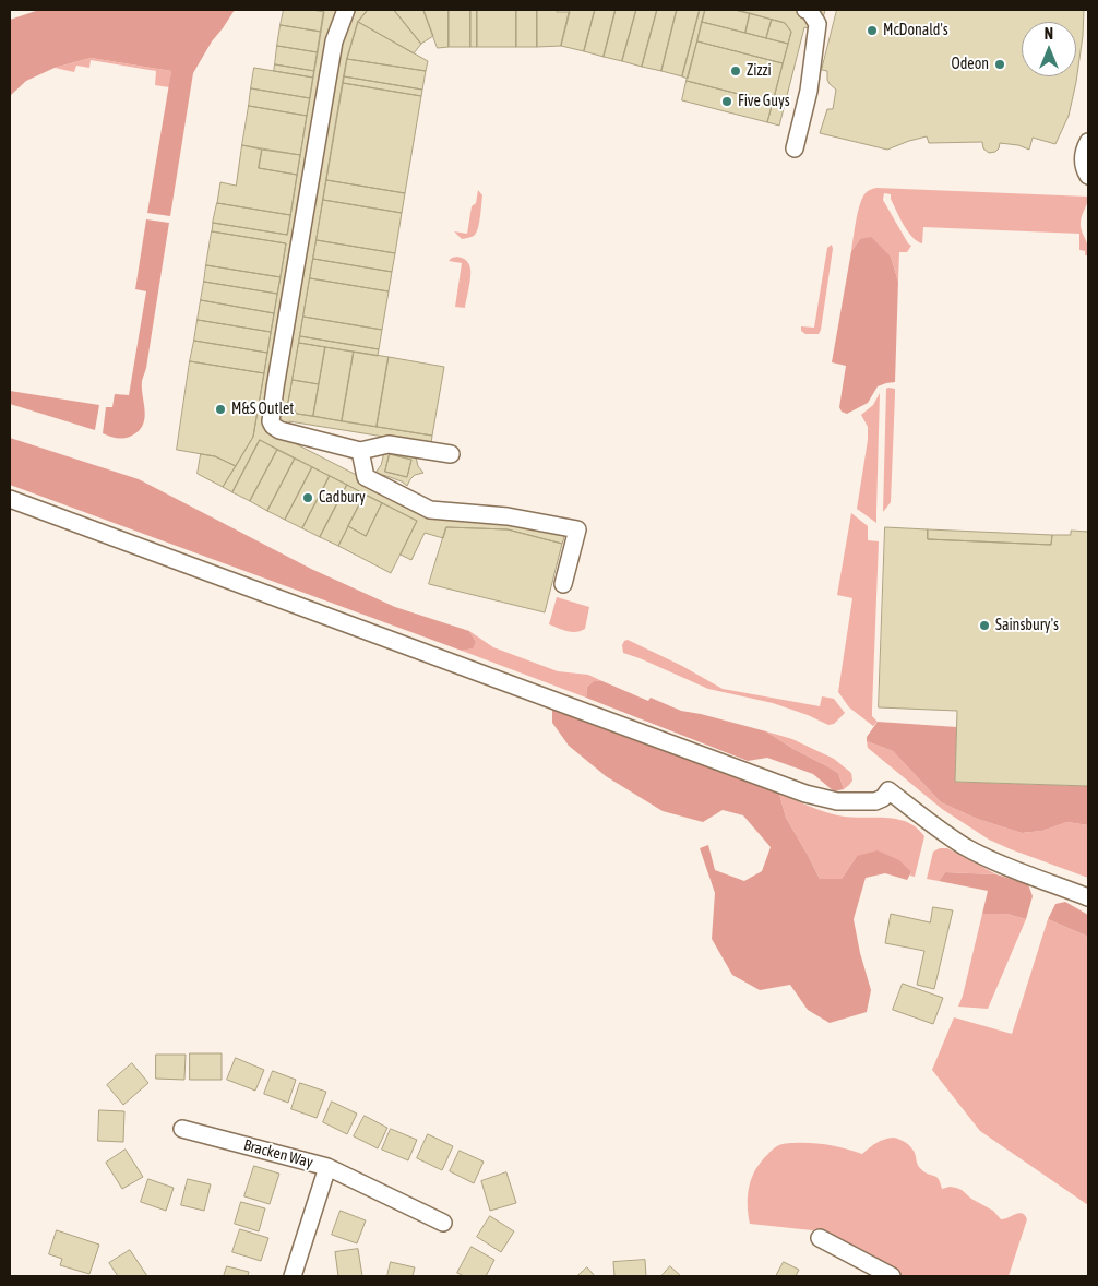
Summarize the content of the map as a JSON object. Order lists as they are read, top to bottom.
{
  "streets": {
    "street": ["Bracken Way"]
  },
  "places": [
    "McDonald's",
    "Odeon",
    "Zizzi",
    "Five Guys",
    "M&S Outlet",
    "Cadbury",
    "Sainsbury's"
  ],
  "north": "top"
}
